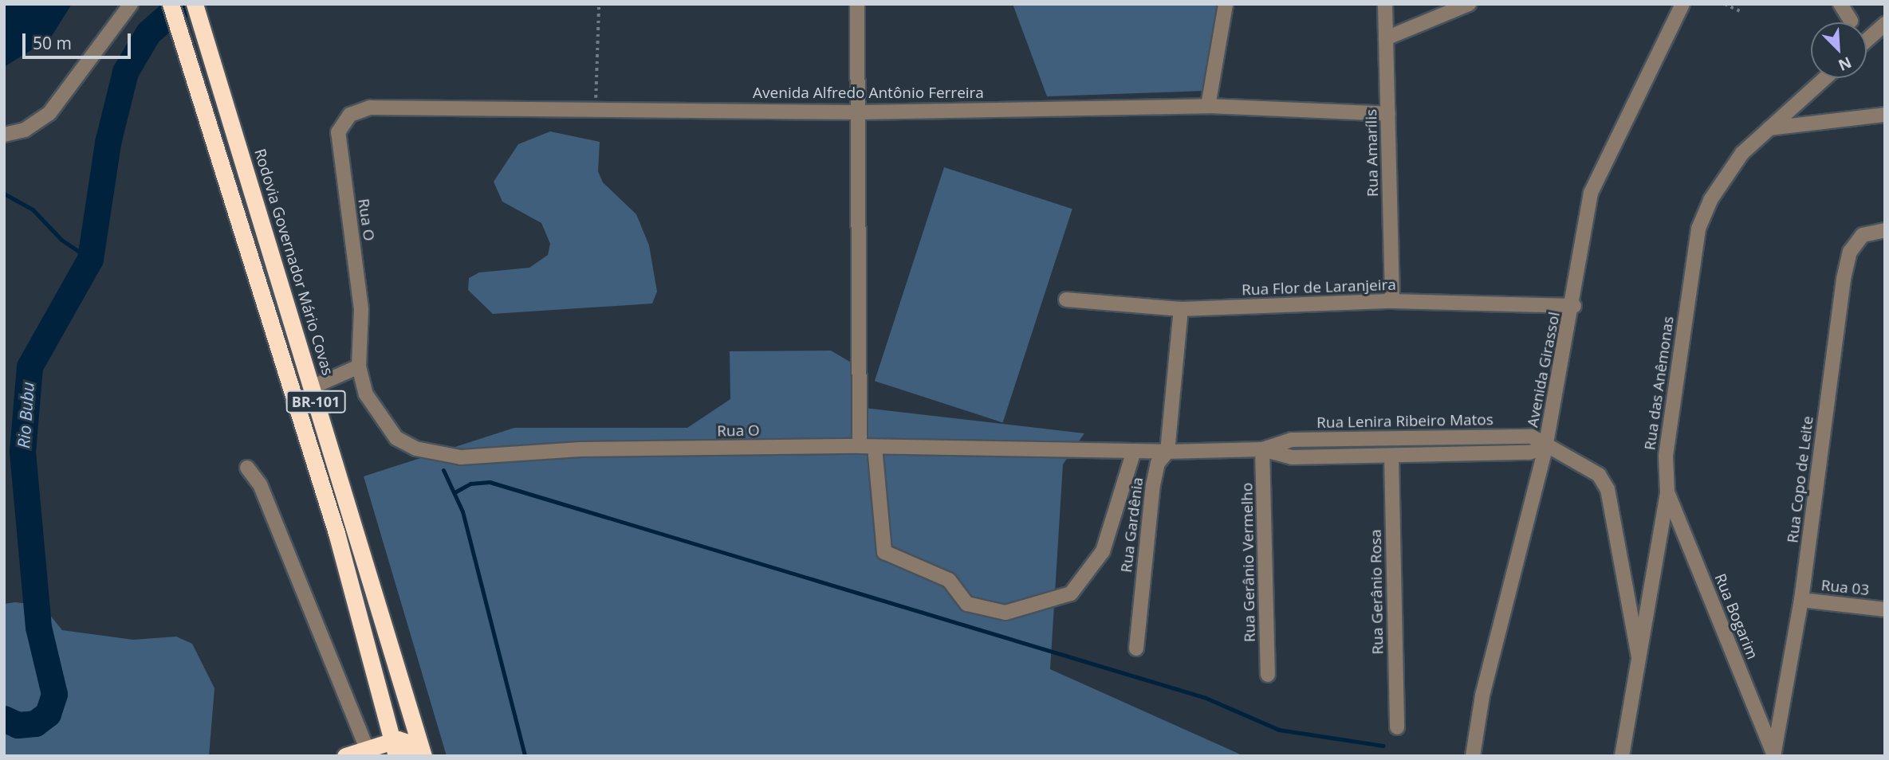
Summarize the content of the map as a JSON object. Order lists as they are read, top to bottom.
{
  "streets": {
    "highway": ["Rodovia Governador Mário Covas", "BR-101"],
    "street": [
      "Avenida Alfredo Antônio Ferreira",
      "Rua Amarílis",
      "Rua O",
      "Rua Flor de Laranjeira",
      "Avenida Girassol",
      "Rua das Anêmonas",
      "Rua Lenira Ribeiro Matos",
      "Rua Copo de Leite",
      "Rua Gardênia",
      "Rua Gerânio Vermelho",
      "Rua 03",
      "Rua Gerânio Rosa",
      "Rua Bogarim"
    ]
  },
  "crossings": [
    ["Avenida Alfredo Antônio Ferreira", "Rua Amarílis"],
    ["Avenida Alfredo Antônio Ferreira", "Rua O"],
    ["Rua Amarílis", "Rua Flor de Laranjeira"],
    ["Rua O", "Rua Lenira Ribeiro Matos"],
    ["Rua O", "Rua Gardênia"],
    ["Rua Flor de Laranjeira", "Avenida Girassol"],
    ["Rua Flor de Laranjeira", "Rua Gardênia"],
    ["Avenida Girassol", "Rua Lenira Ribeiro Matos"],
    ["Rua das Anêmonas", "Rua Lenira Ribeiro Matos"],
    ["Rua das Anêmonas", "Rua Bogarim"],
    ["Rua Lenira Ribeiro Matos", "Rua Gardênia"],
    ["Rua Lenira Ribeiro Matos", "Rua Gerânio Vermelho"],
    ["Rua Lenira Ribeiro Matos", "Rua Gerânio Rosa"],
    ["Rua Copo de Leite", "Rua 03"],
    ["Rua Copo de Leite", "Rua Bogarim"]
  ],
  "water": ["Rio Bubu"],
  "scale_bar": "50 m",
  "north": "bottom right"
}
